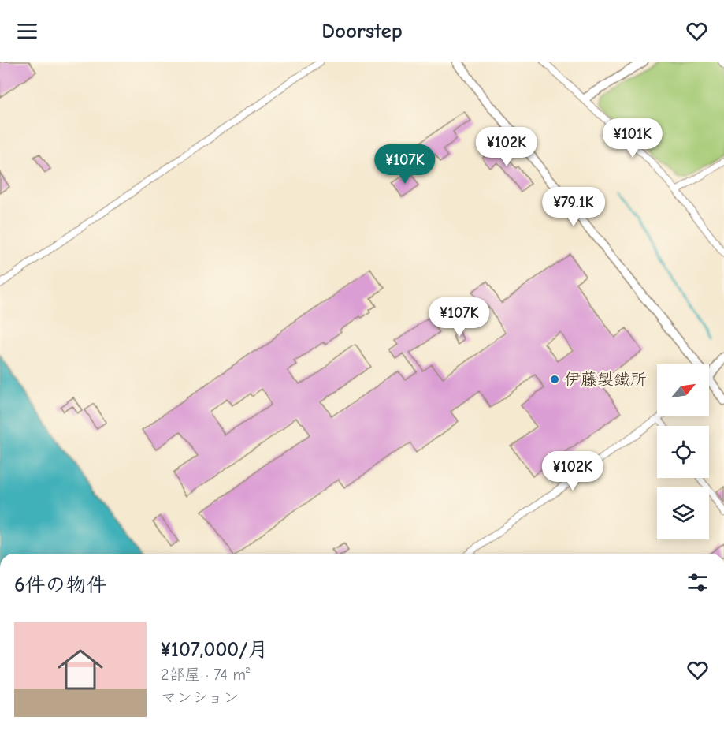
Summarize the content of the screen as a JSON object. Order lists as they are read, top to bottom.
{
  "places": ["伊藤製鐵所"],
  "north": "top right",
  "page": {
    "header": "Doorstep",
    "price": [
      "¥101K",
      "¥102K",
      "¥107K",
      "¥79.1K",
      "¥107K",
      "¥102K"
    ],
    "heading": "6件の物件",
    "list": [
      {
        "name": "¥107,000/月",
        "note": "2部屋 · 74 m² · マンション"
      }
    ]
  }
}
